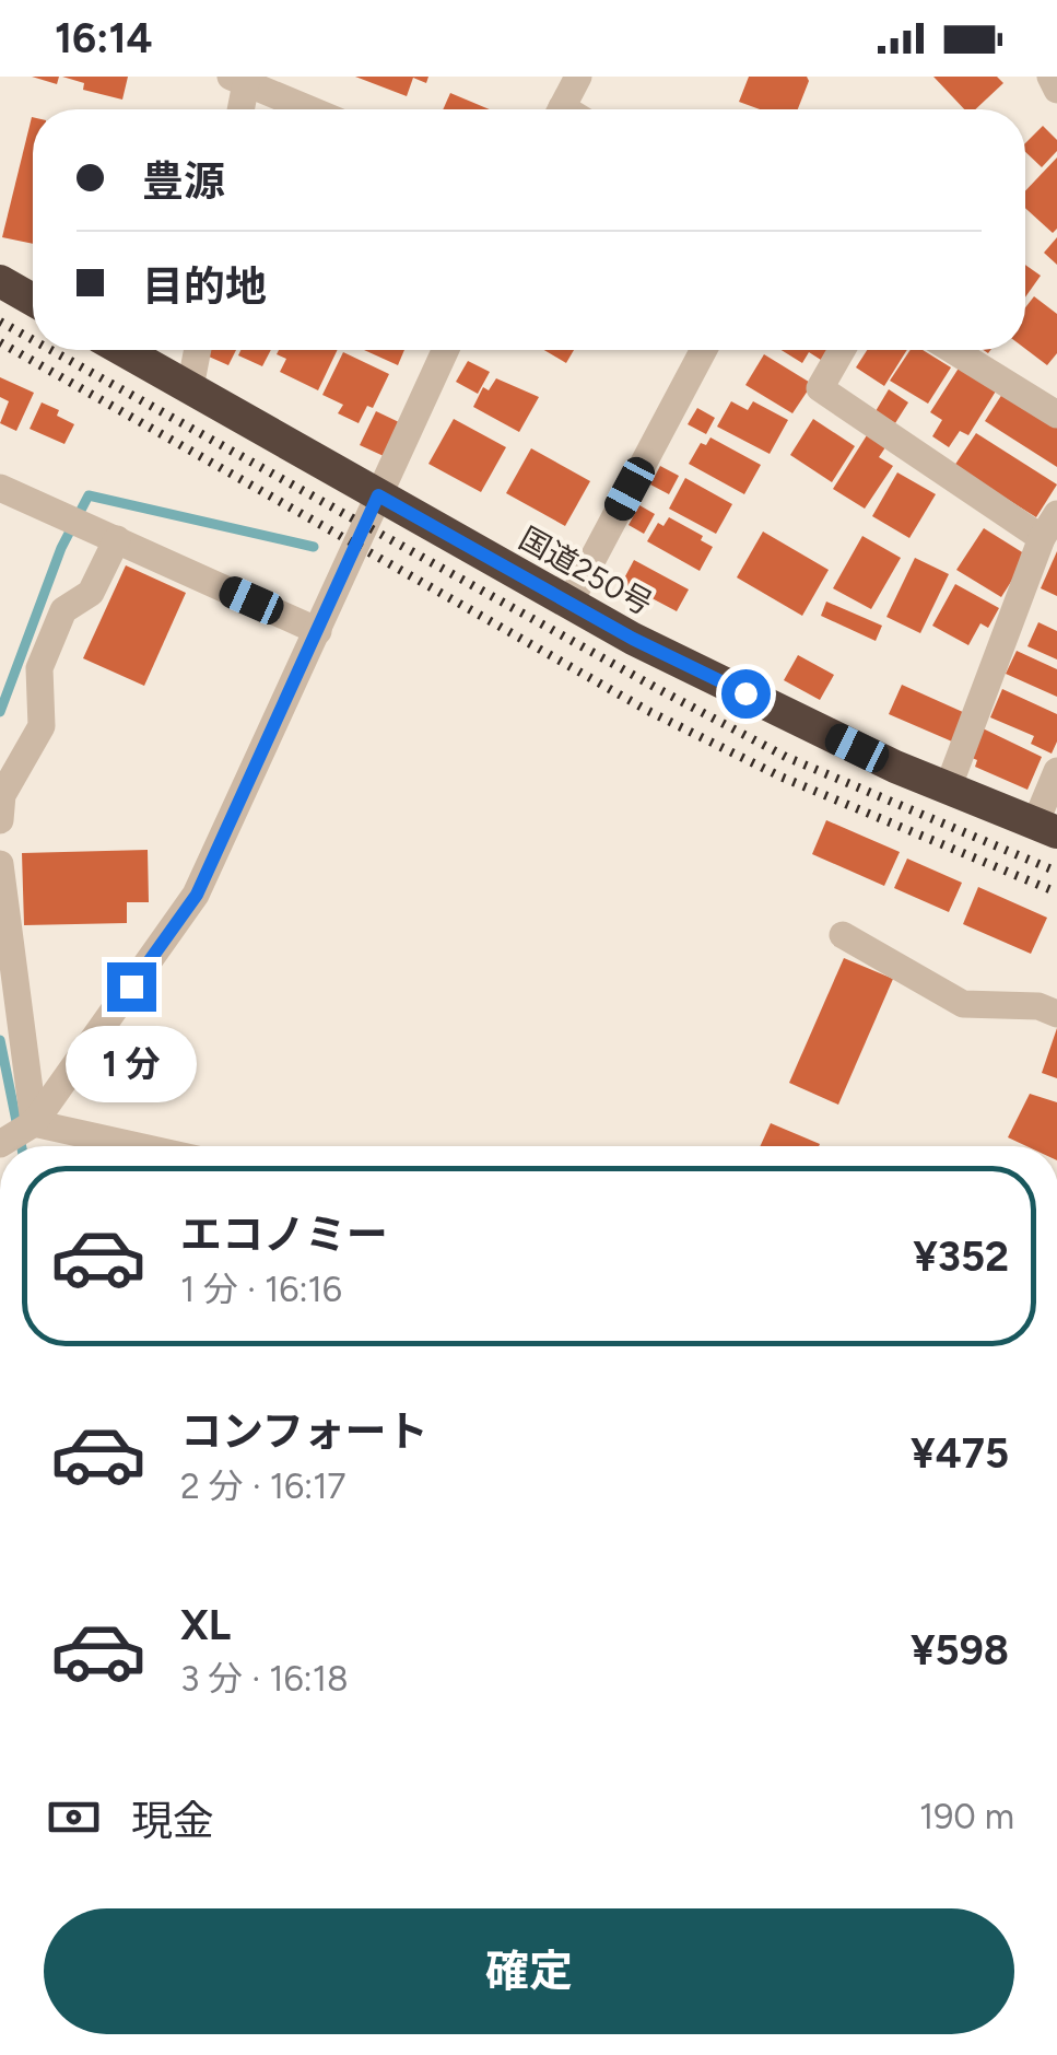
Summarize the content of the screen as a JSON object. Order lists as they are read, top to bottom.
{
  "streets": {
    "highway": ["国道250号"]
  },
  "page": {
    "status": "16:14",
    "banner": ["豊源", "目的地"],
    "bubble": "1 分",
    "list": [
      {
        "name": "エコノミー",
        "note": "1 分 · 16:16",
        "value": "¥352"
      },
      {
        "name": "コンフォート",
        "note": "2 分 · 16:17",
        "value": "¥475"
      },
      {
        "name": "XL",
        "note": "3 分 · 16:18",
        "value": "¥598"
      }
    ],
    "pay": ["現金", "190 m"],
    "buttons": "確定"
  }
}
